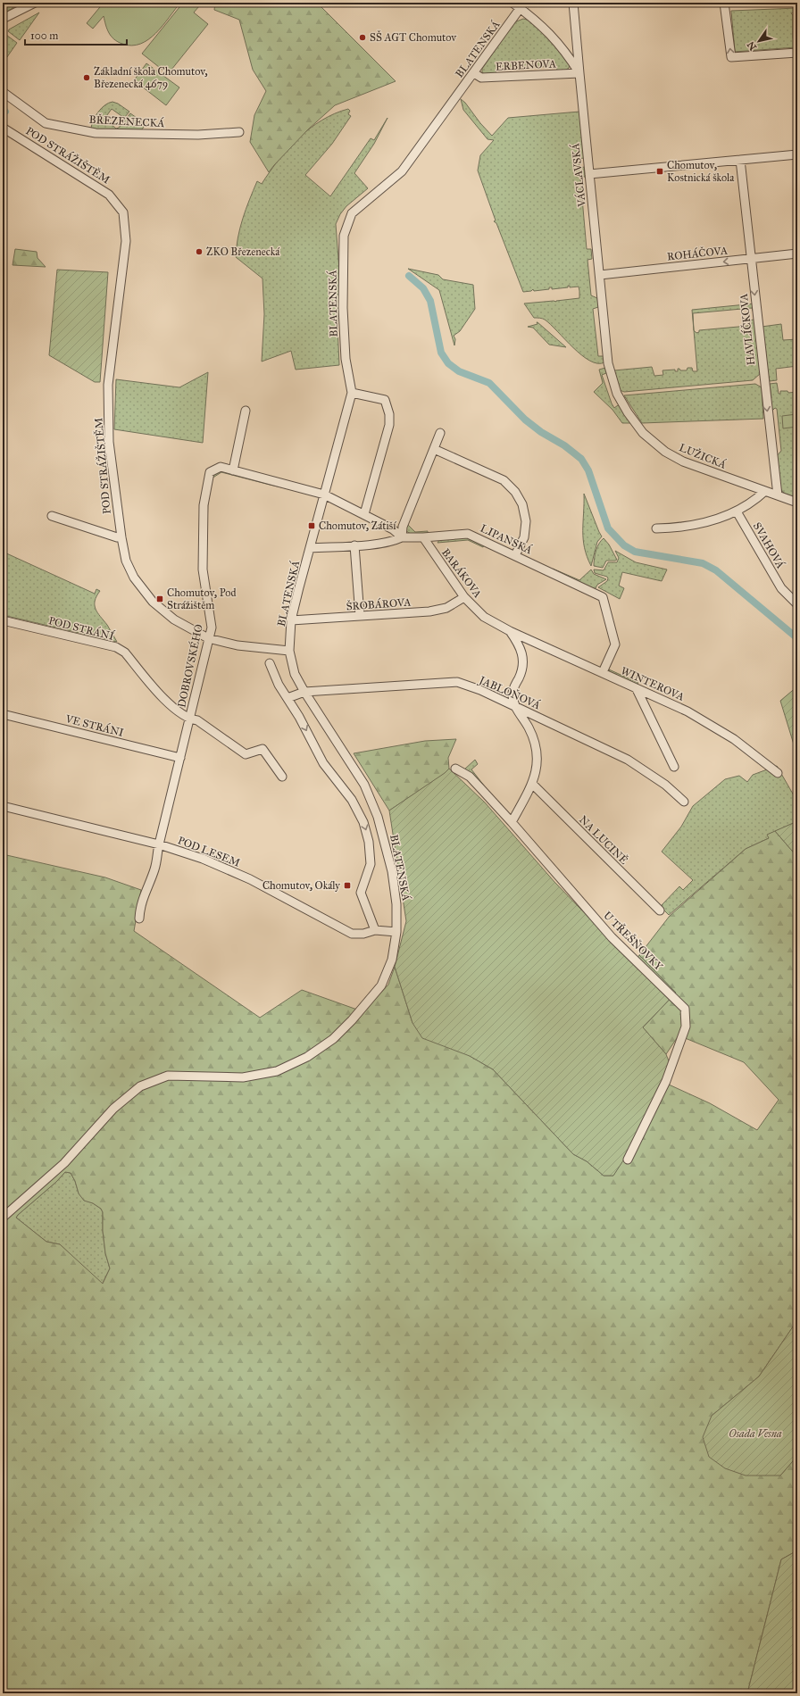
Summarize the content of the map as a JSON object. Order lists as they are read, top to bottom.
{
  "streets": {
    "street": [
      "BLATENSKÁ",
      "ERBENOVA",
      "BŘEZENECKÁ",
      "POD STRÁŽIŠTĚM",
      "VÁCLAVSKÁ",
      "ROHÁČOVA",
      "HAVLÍČKOVA",
      "LUŽICKÁ",
      "LIPANSKÁ",
      "SVAHOVÁ",
      "BARÁKOVA",
      "ŠROBÁROVA",
      "POD STRÁNÍ",
      "DOBROVSKÉHO",
      "WINTEROVA",
      "JABLOŇOVÁ",
      "VE STRÁNI",
      "NA LUCINĚ",
      "POD LESEM",
      "U TŘEŠŇOVKY"
    ]
  },
  "crossings": [
    ["BLATENSKÁ", "ERBENOVA"],
    ["BLATENSKÁ", "POD STRÁŽIŠTĚM"],
    ["BLATENSKÁ", "VÁCLAVSKÁ"],
    ["BLATENSKÁ", "LIPANSKÁ"],
    ["BLATENSKÁ", "ŠROBÁROVA"],
    ["BLATENSKÁ", "DOBROVSKÉHO"],
    ["BLATENSKÁ", "JABLOŇOVÁ"],
    ["BLATENSKÁ", "POD LESEM"],
    ["ERBENOVA", "VÁCLAVSKÁ"],
    ["POD STRÁŽIŠTĚM", "DOBROVSKÉHO"],
    ["VÁCLAVSKÁ", "ROHÁČOVA"],
    ["VÁCLAVSKÁ", "LUŽICKÁ"],
    ["ROHÁČOVA", "HAVLÍČKOVA"],
    ["ROHÁČOVA", "LUŽICKÁ"],
    ["HAVLÍČKOVA", "LUŽICKÁ"],
    ["LIPANSKÁ", "BARÁKOVA"],
    ["LIPANSKÁ", "WINTEROVA"],
    ["BARÁKOVA", "ŠROBÁROVA"],
    ["BARÁKOVA", "WINTEROVA"],
    ["BARÁKOVA", "JABLOŇOVÁ"],
    ["POD STRÁNÍ", "DOBROVSKÉHO"],
    ["DOBROVSKÉHO", "VE STRÁNI"],
    ["DOBROVSKÉHO", "POD LESEM"]
  ],
  "one_way": ["ROHÁČOVA", "HAVLÍČKOVA"],
  "parks": ["Osada Vesna"],
  "places": {
    "other": ["SŠ AGT Chomutov", "Základní škola Chomutov, Březenecká 4679", "ZKO Březenecká"],
    "transit": [
      "Chomutov, Kostnická škola",
      "Chomutov, Zátiší",
      "Chomutov, Pod Strážištěm",
      "Chomutov, Okály"
    ]
  },
  "scale_bar": "100 m",
  "north": "bottom left"
}
